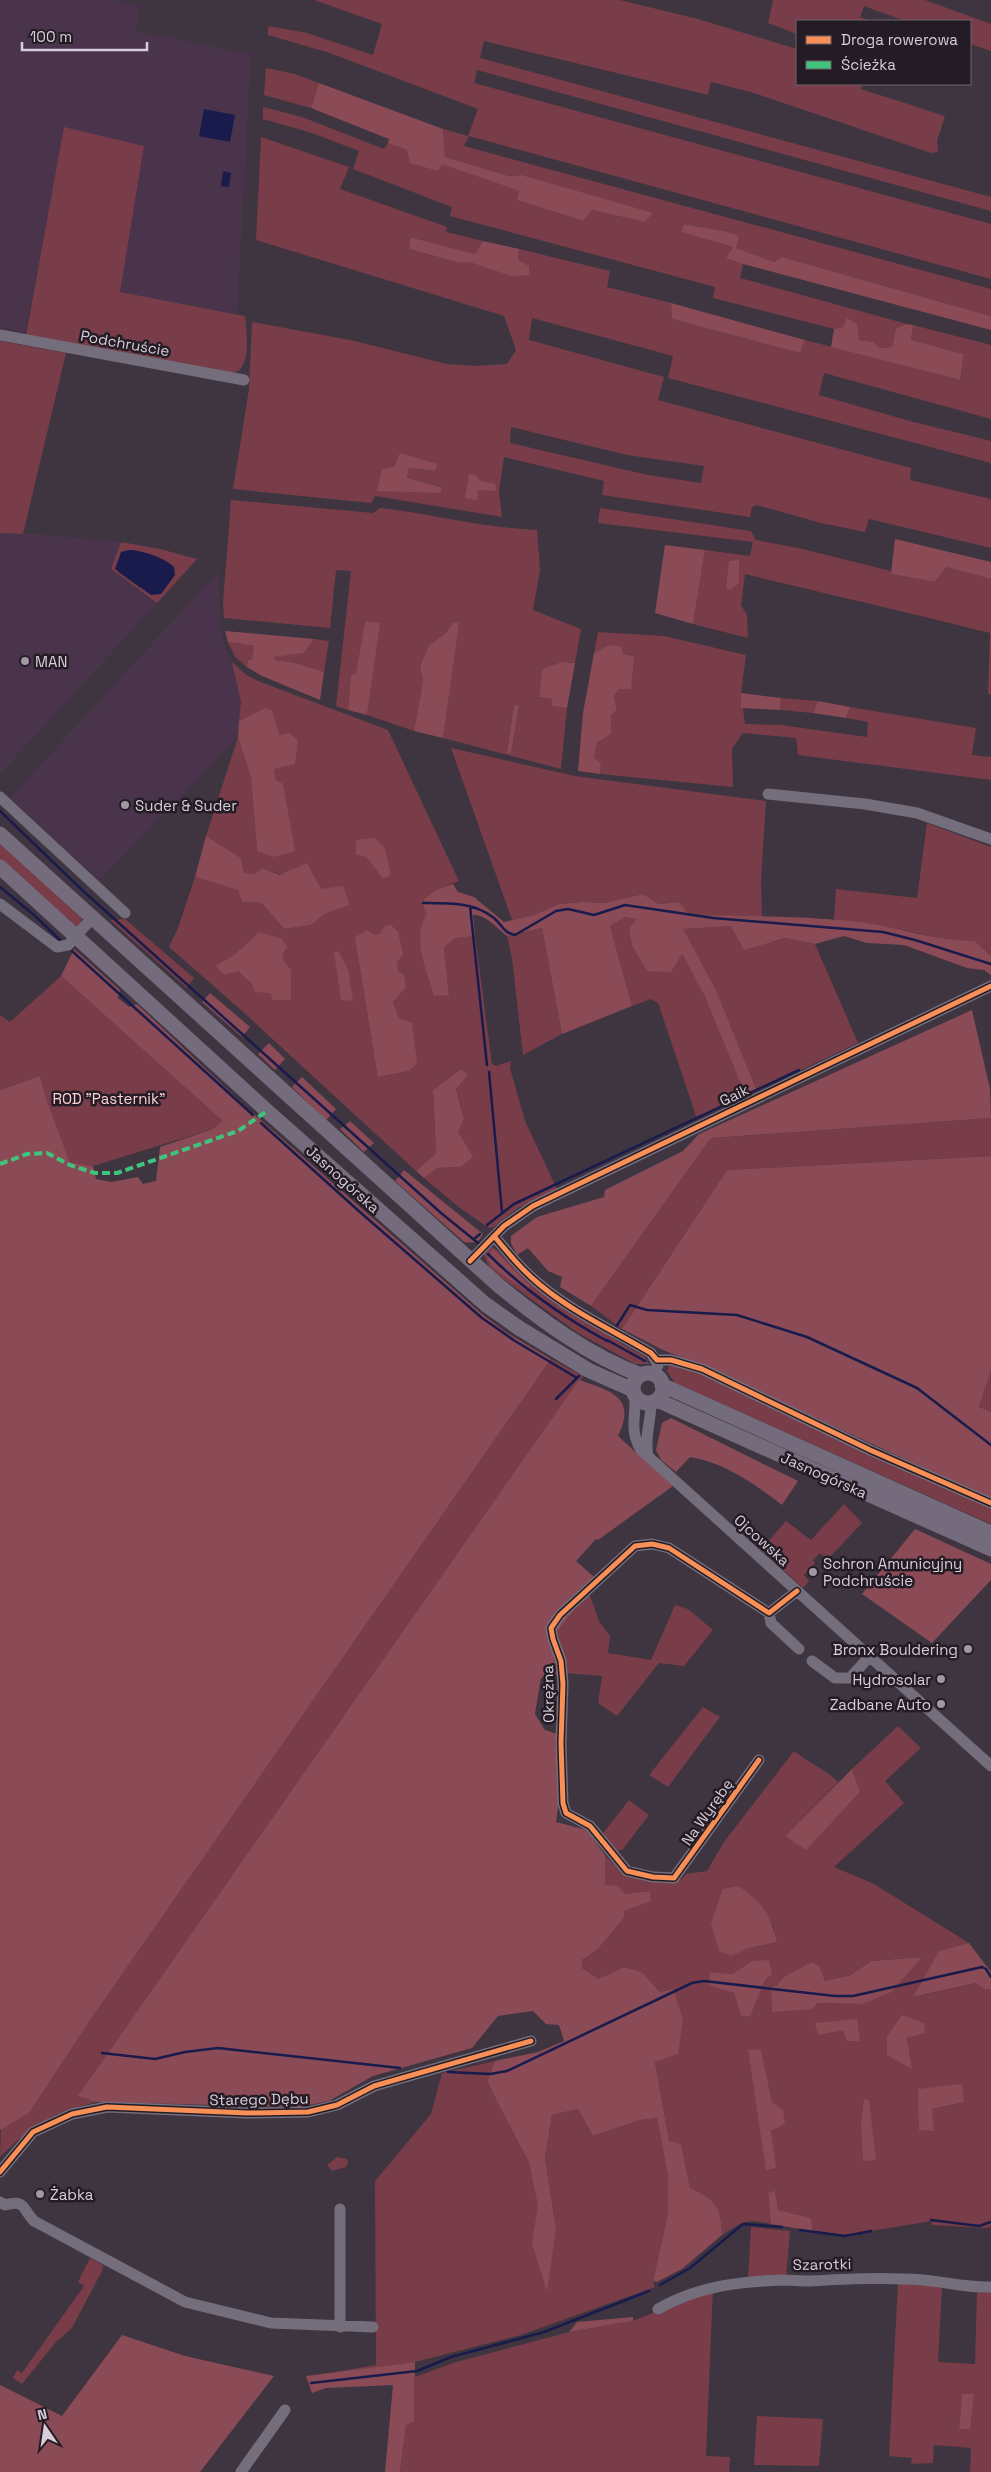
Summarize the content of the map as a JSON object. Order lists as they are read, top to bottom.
{
  "streets": {
    "main road": ["Jasnogórska"],
    "street": [
      "Podchruście",
      "Gaik",
      "Ojcowska",
      "Okrężna",
      "Na Wyrębę",
      "Starego Dębu",
      "Szarotki"
    ]
  },
  "crossings": [
    ["Gaik", "Jasnogórska"],
    ["Jasnogórska", "Ojcowska"],
    ["Okrężna", "Na Wyrębę"]
  ],
  "parks": ["ROD \"Pasternik\""],
  "places": [
    "MAN",
    "Suder & Suder",
    "Schron Amunicyjny Podchruście",
    "Bronx Bouldering",
    "Hydrosolar",
    "Zadbane Auto",
    "Żabka"
  ],
  "legend": ["Droga rowerowa", "Ścieżka"],
  "scale_bar": "100 m",
  "north": "top"
}
